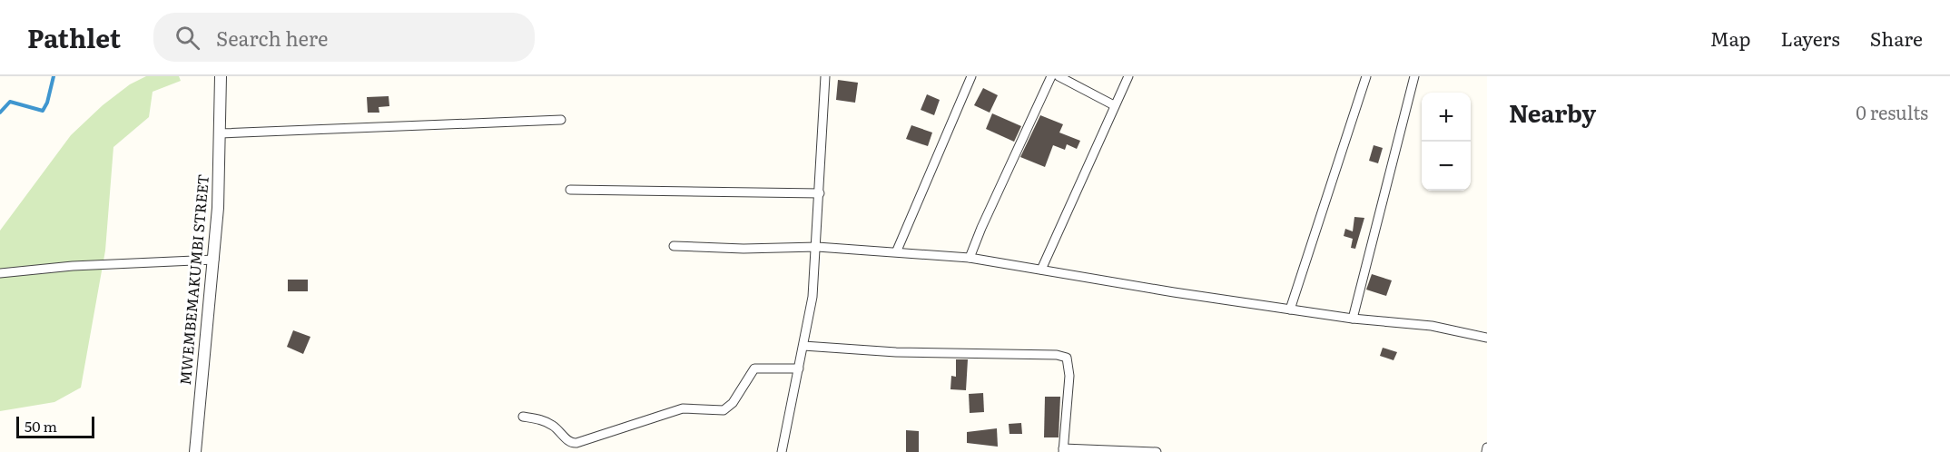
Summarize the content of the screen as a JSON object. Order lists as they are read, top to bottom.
{
  "streets": {
    "street": ["MWEMBEMAKUMBI STREET"]
  },
  "scale_bar": "50 m",
  "page": {
    "header": "Pathlet",
    "search": "Search here",
    "nav": ["Map", "Layers", "Share"],
    "heading": ["Nearby", "0 results"],
    "map_buttons": ["+", "−"],
    "scale": "50 m"
  }
}
